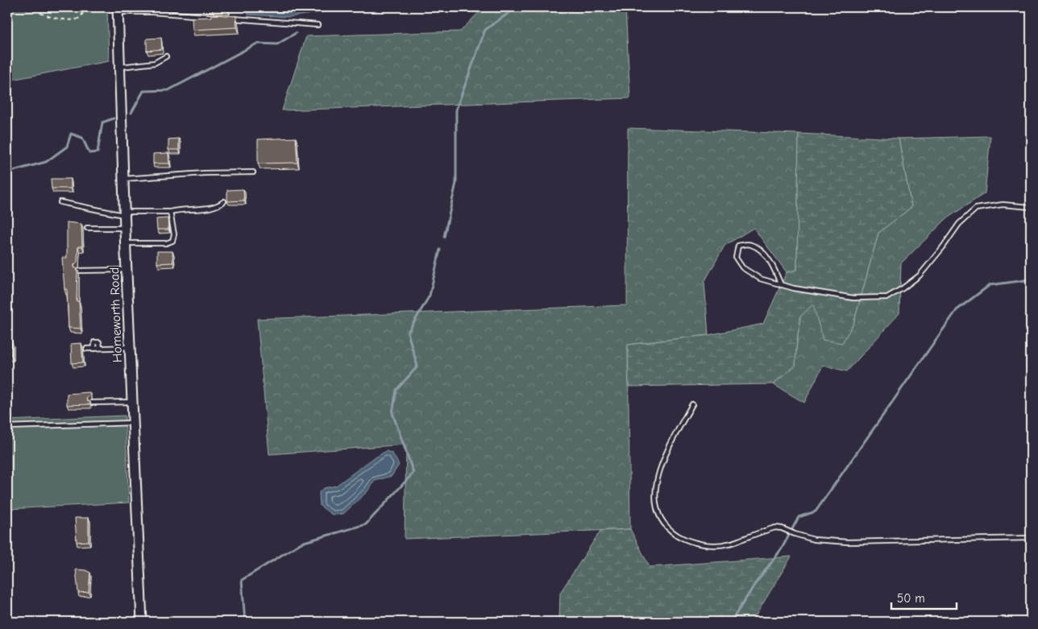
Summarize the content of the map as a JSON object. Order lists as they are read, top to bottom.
{
  "streets": {
    "street": ["Homeworth Road"]
  },
  "scale_bar": "50 m"
}
